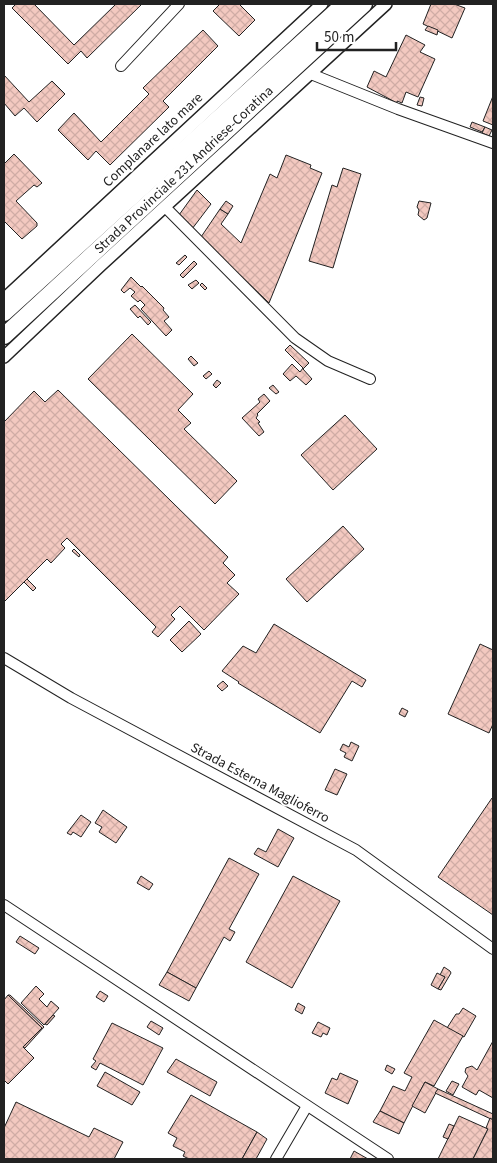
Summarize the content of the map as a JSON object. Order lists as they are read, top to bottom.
{
  "streets": {
    "highway": ["Strada Provinciale 231 Andriese-Coratina"],
    "street": ["Complanare lato mare", "Strada Esterna Maglioferro"]
  },
  "scale_bar": "50 m"
}
